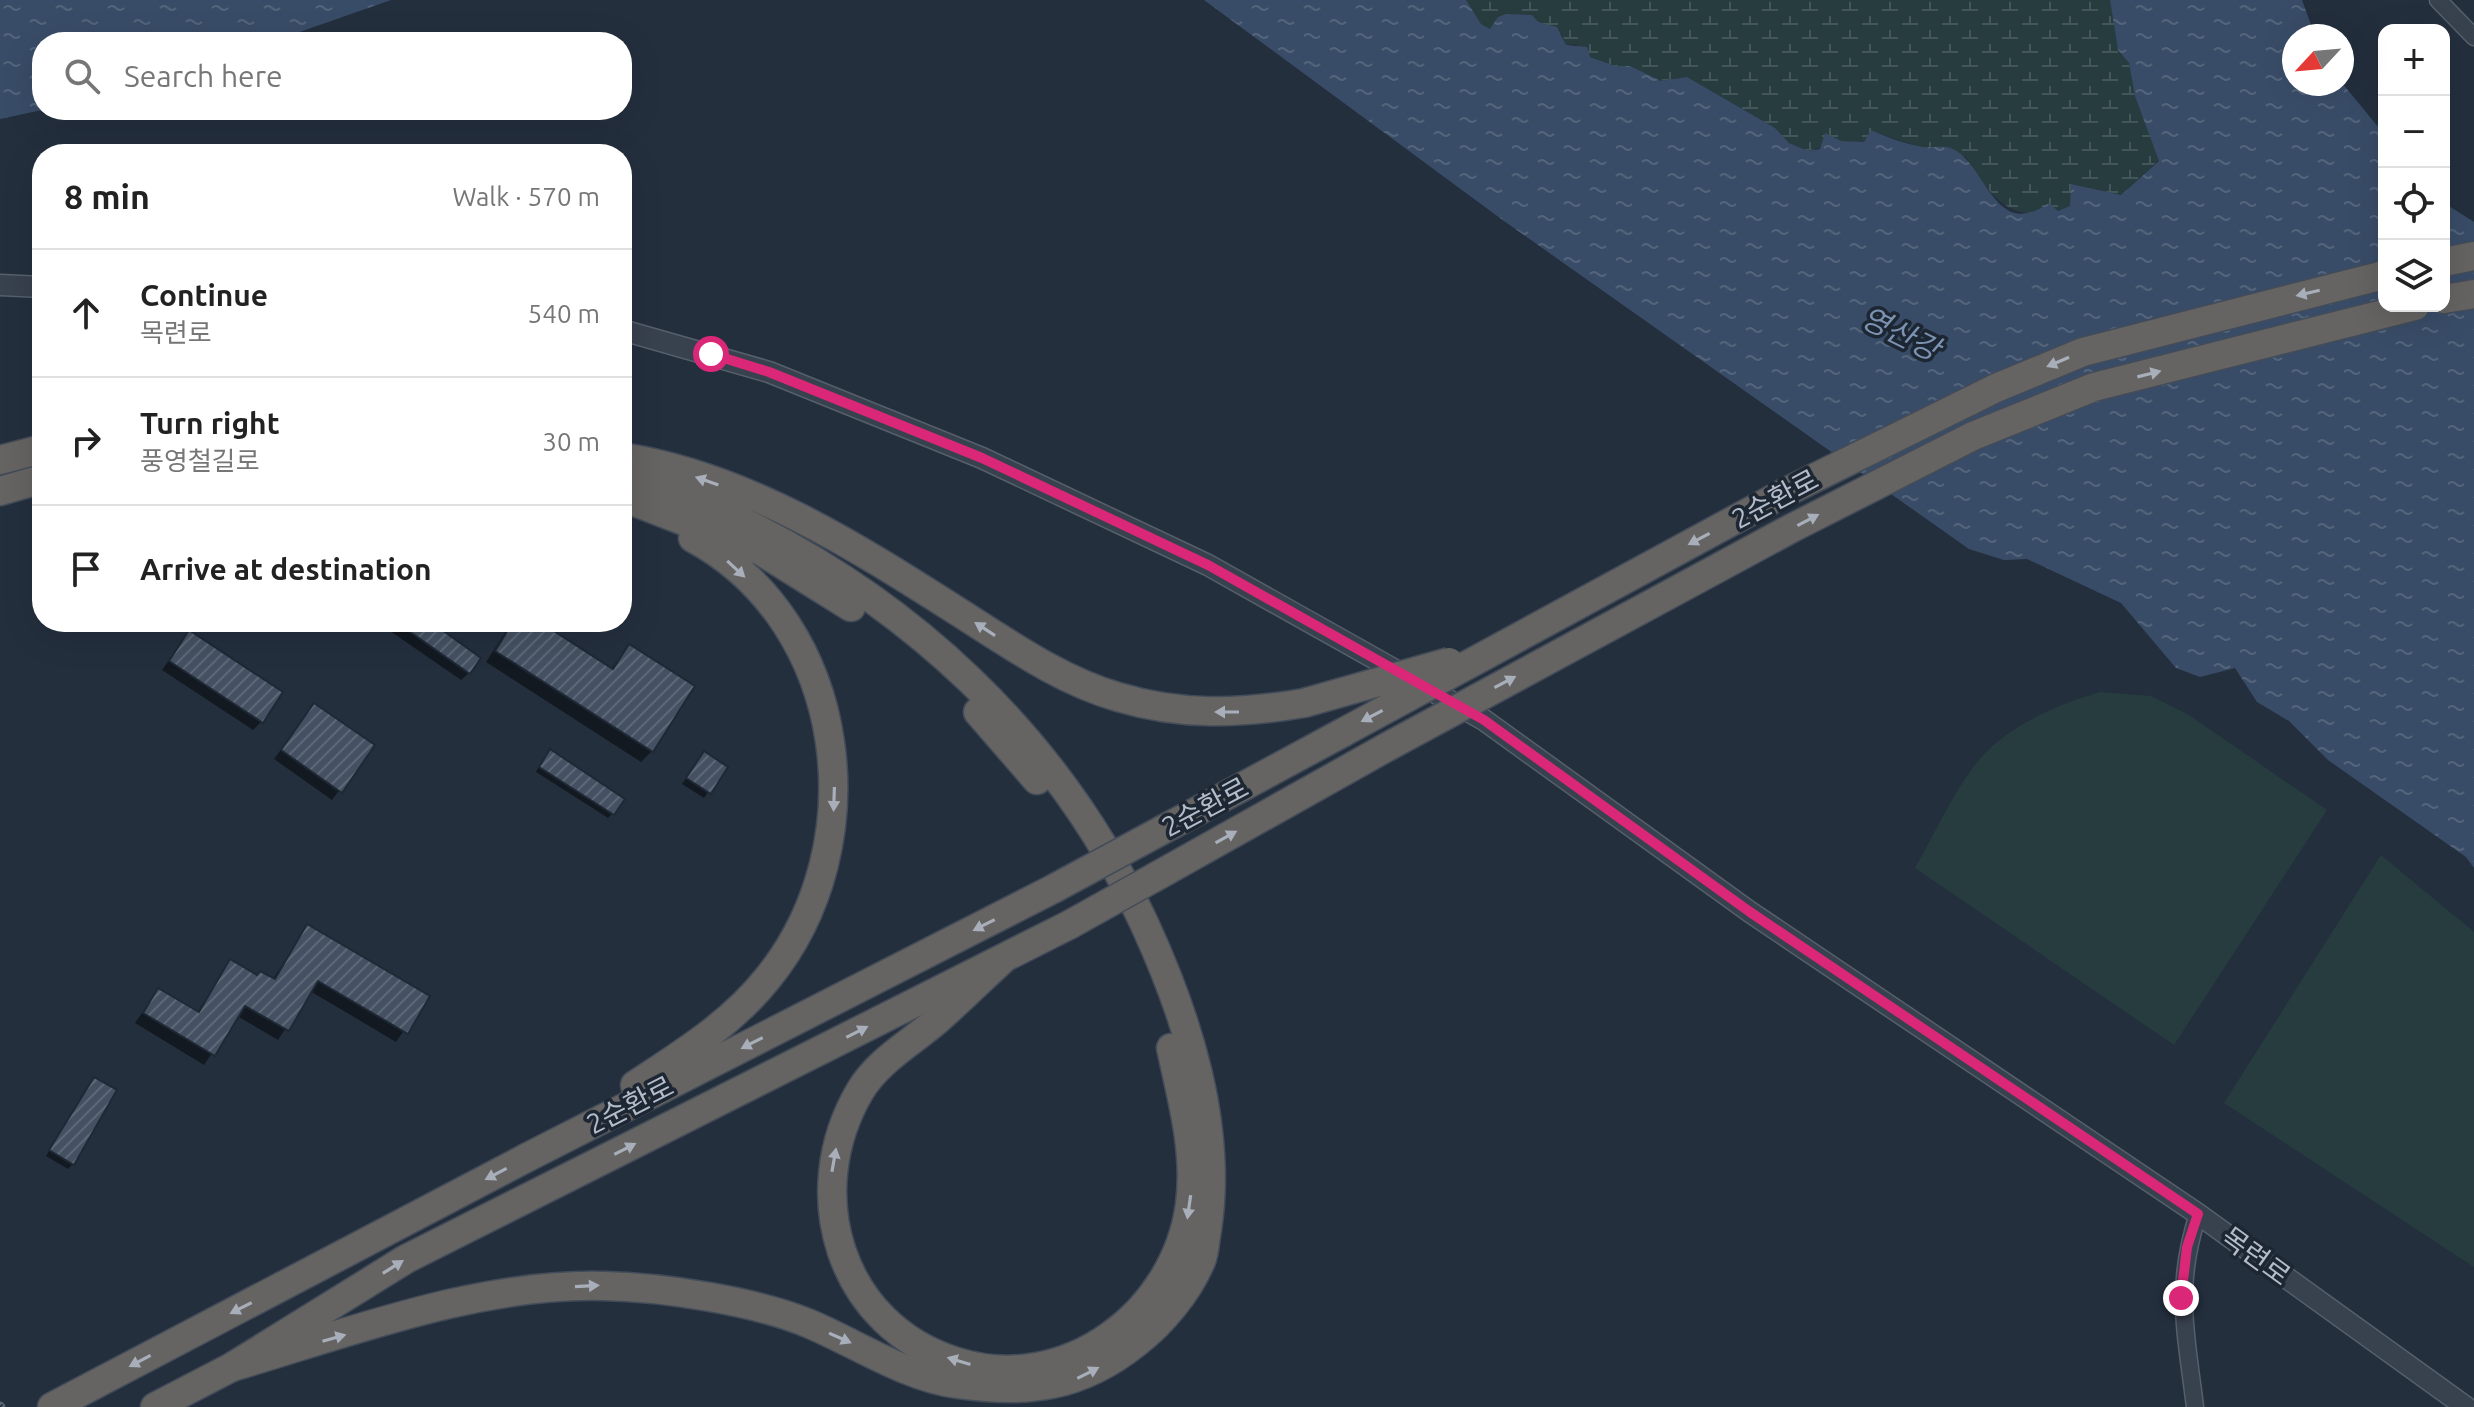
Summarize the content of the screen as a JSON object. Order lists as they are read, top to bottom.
{
  "streets": {
    "highway": ["2순환로"],
    "street": ["목련로"]
  },
  "water": ["영산강"],
  "north": "bottom left",
  "page": {
    "map_buttons": ["+", "−"],
    "search": "Search here",
    "heading": ["8 min", "Walk · 570 m"],
    "list": [
      ["Continue", "목련로", "540 m"],
      ["Turn right", "풍영철길로", "30 m"],
      "Arrive at destination"
    ]
  }
}
